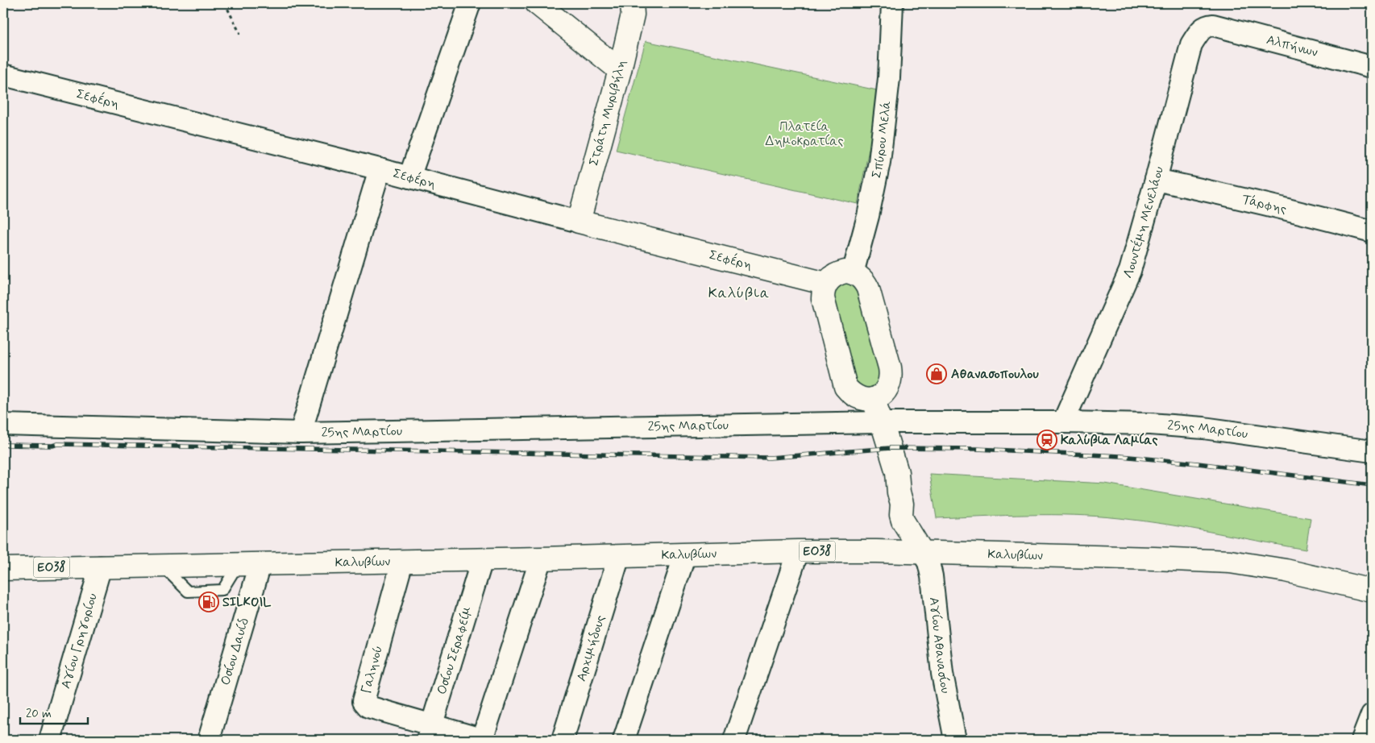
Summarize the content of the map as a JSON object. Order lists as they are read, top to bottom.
{
  "streets": {
    "main road": [
      "Σεφέρη",
      "Στράτη Μυριβήλη",
      "ΕΟ38",
      "Καλυβίων"
    ],
    "street": [
      "Αλπήνων",
      "Σπύρου Μελά",
      "Τάρφης",
      "Λουντέμη Μενελάου",
      "25ης Μαρτίου",
      "Αγίου Γρηγορίου",
      "Αγίου Αθανασίου",
      "Αρχιμήδους",
      "Οσίου Σεραφείμ",
      "Οσίου Δαυίδ",
      "Γαληνού"
    ]
  },
  "crossings": [
    ["Αλπήνων", "Λουντέμη Μενελάου"],
    ["Σεφέρη", "Στράτη Μυριβήλη"],
    ["Τάρφης", "Λουντέμη Μενελάου"],
    ["Λουντέμη Μενελάου", "25ης Μαρτίου"],
    ["Καλυβίων", "Αγίου Γρηγορίου"],
    ["Καλυβίων", "Αγίου Αθανασίου"],
    ["Καλυβίων", "Αρχιμήδους"],
    ["Καλυβίων", "Οσίου Σεραφείμ"],
    ["Καλυβίων", "Οσίου Δαυίδ"],
    ["Καλυβίων", "Γαληνού"],
    ["Οσίου Σεραφείμ", "Γαληνού"]
  ],
  "districts": ["Καλύβια"],
  "parks": ["Πλατεία Δημοκρατίας"],
  "places": {
    "shop": ["Αθανασοπουλου"],
    "station": ["Καλύβια Λαμίας"],
    "fuel station": ["SILKOIL"]
  },
  "scale_bar": "20 m"
}
